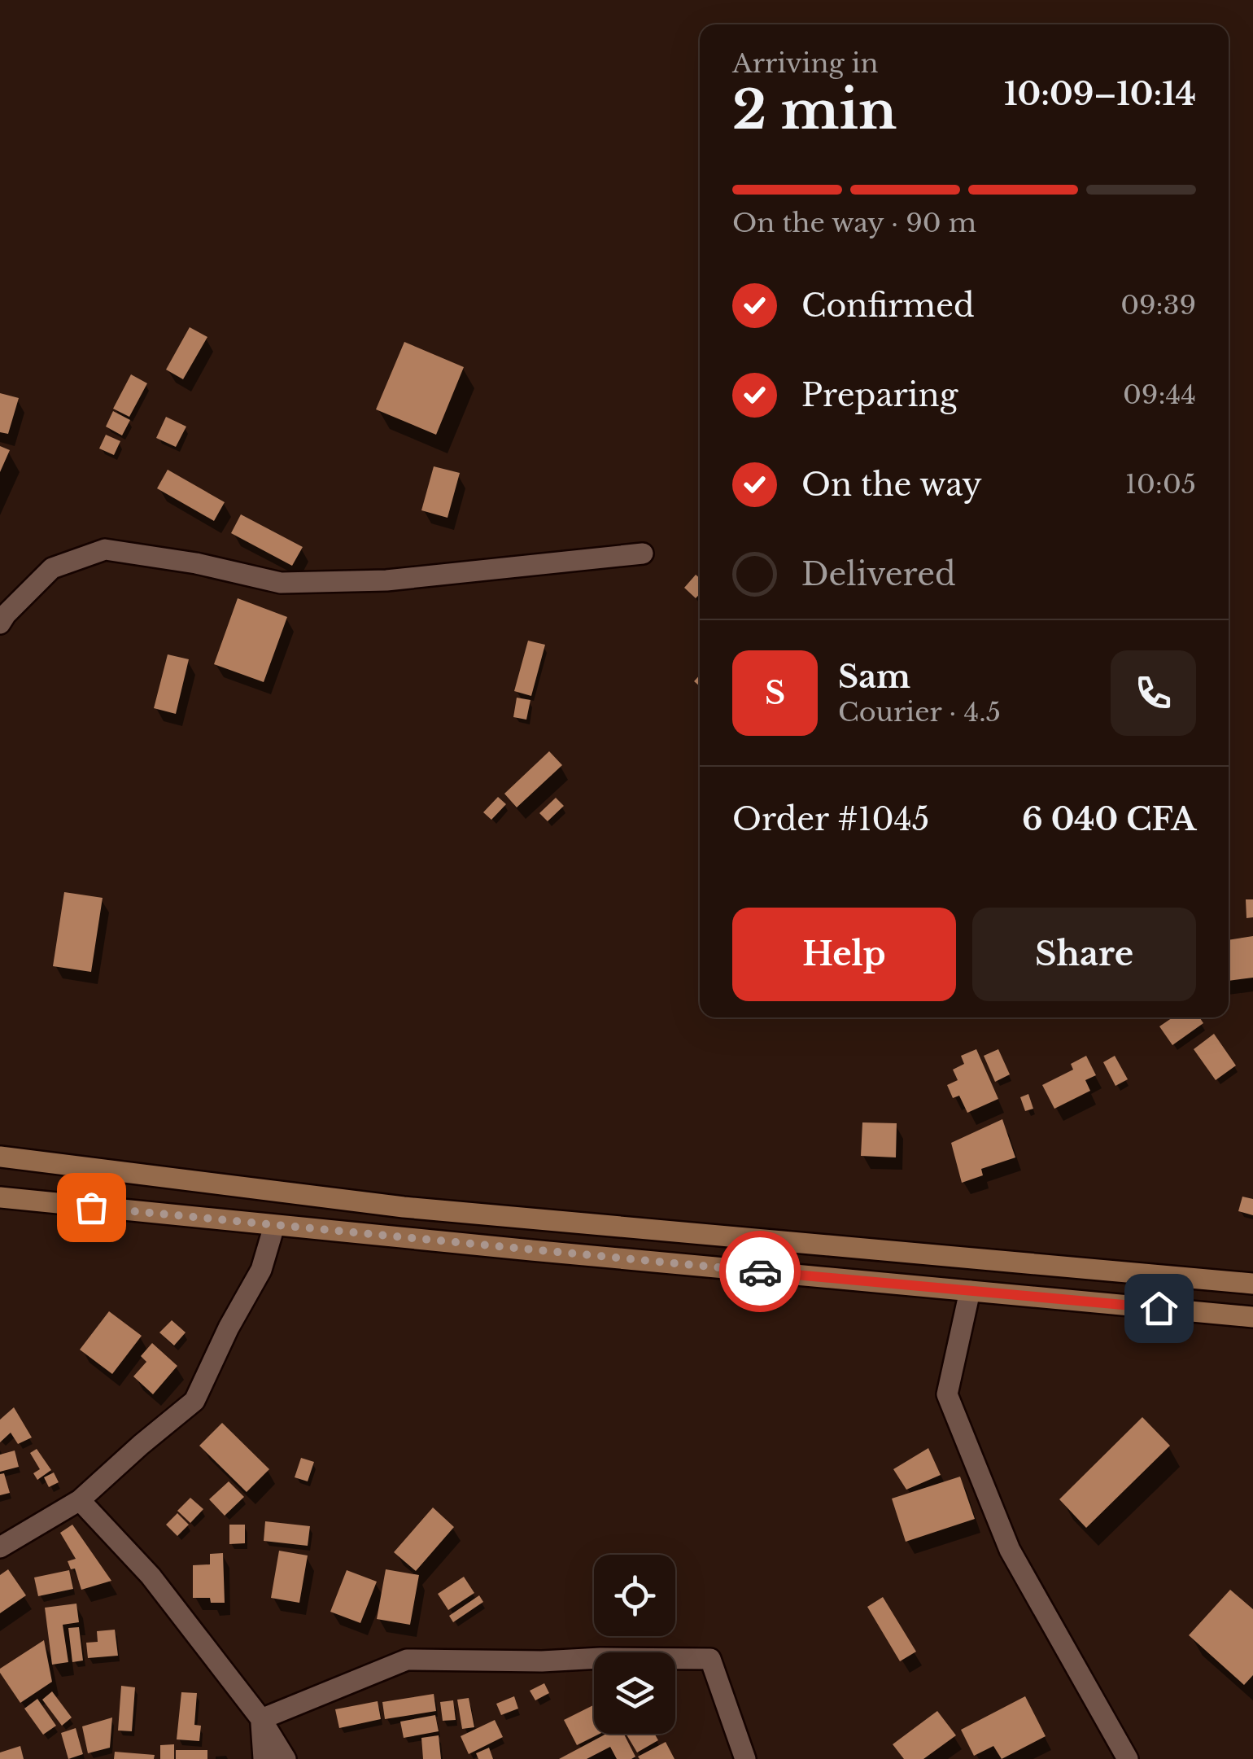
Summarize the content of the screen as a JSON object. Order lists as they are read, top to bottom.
{
  "page": {
    "heading": ["2 min", "Arriving in", "10:09–10:14"],
    "panel": [
      "Sam",
      "Courier · 4.5",
      "Order #1045",
      "6 040 CFA"
    ],
    "bar": "On the way · 90 m",
    "list": [
      ["Confirmed", "09:39"],
      ["Preparing", "09:44"],
      ["On the way", "10:05"],
      "Delivered"
    ],
    "round": "S",
    "buttons": ["Help", "Share"]
  }
}
